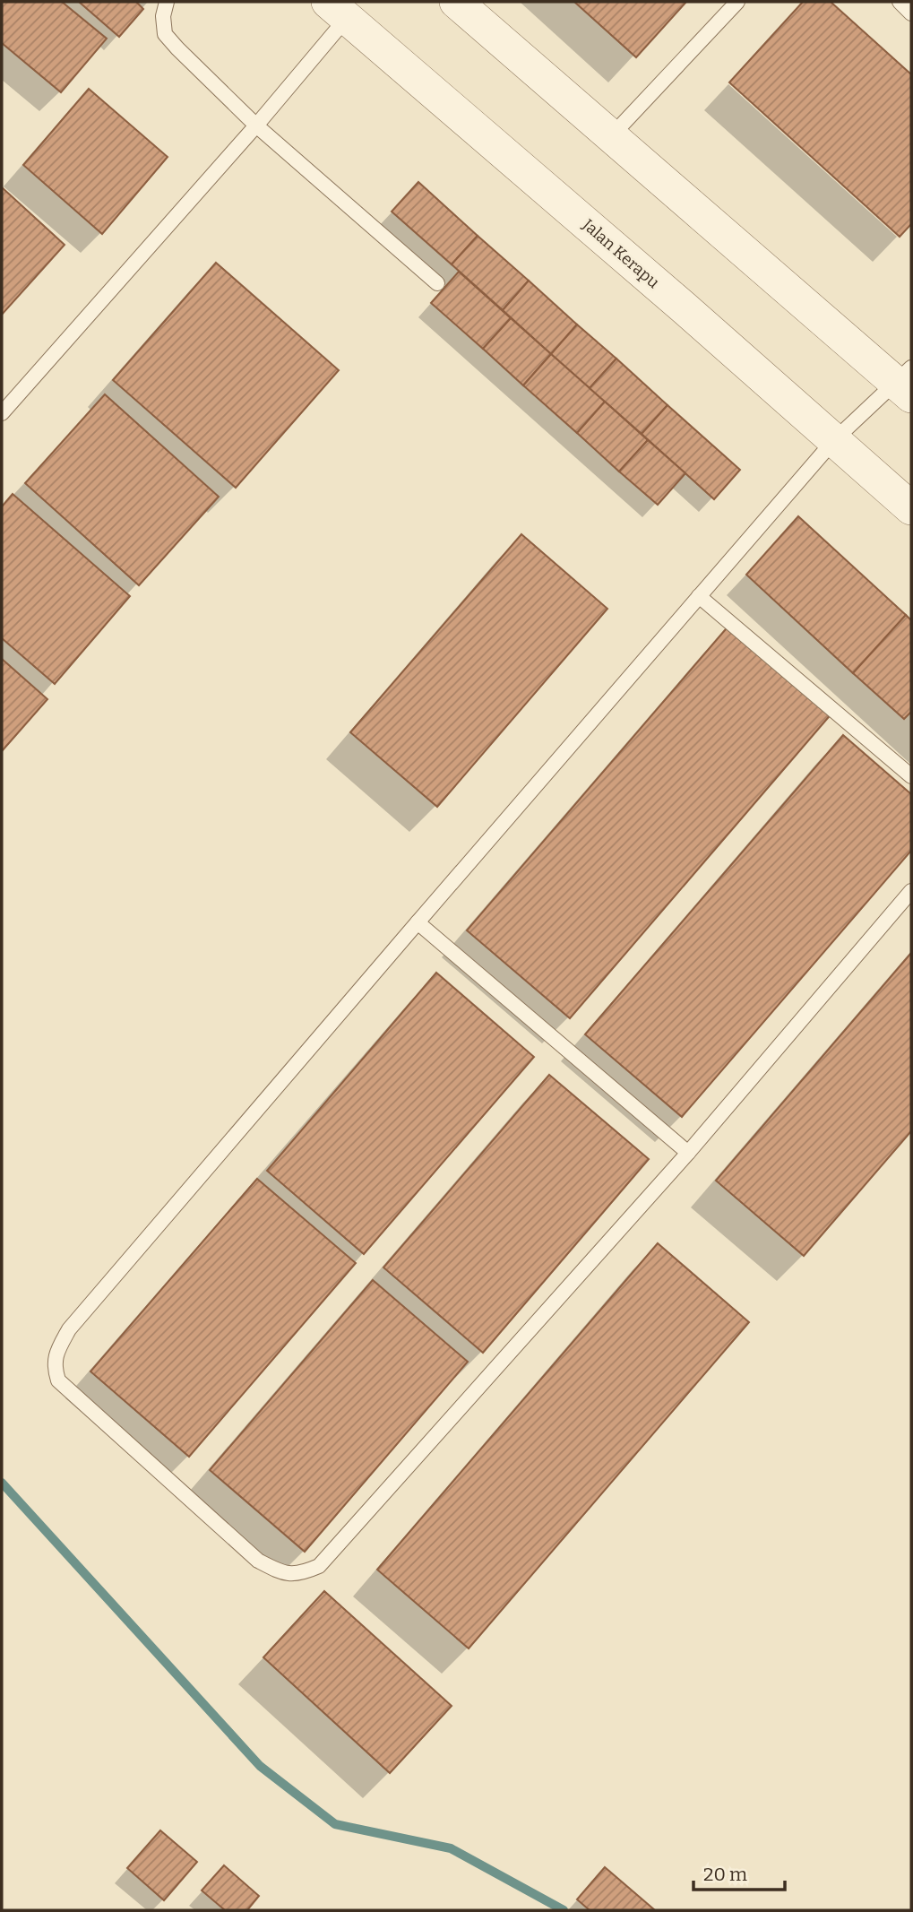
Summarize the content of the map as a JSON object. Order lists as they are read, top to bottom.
{
  "streets": {
    "street": ["Jalan Kerapu"]
  },
  "scale_bar": "20 m"
}
